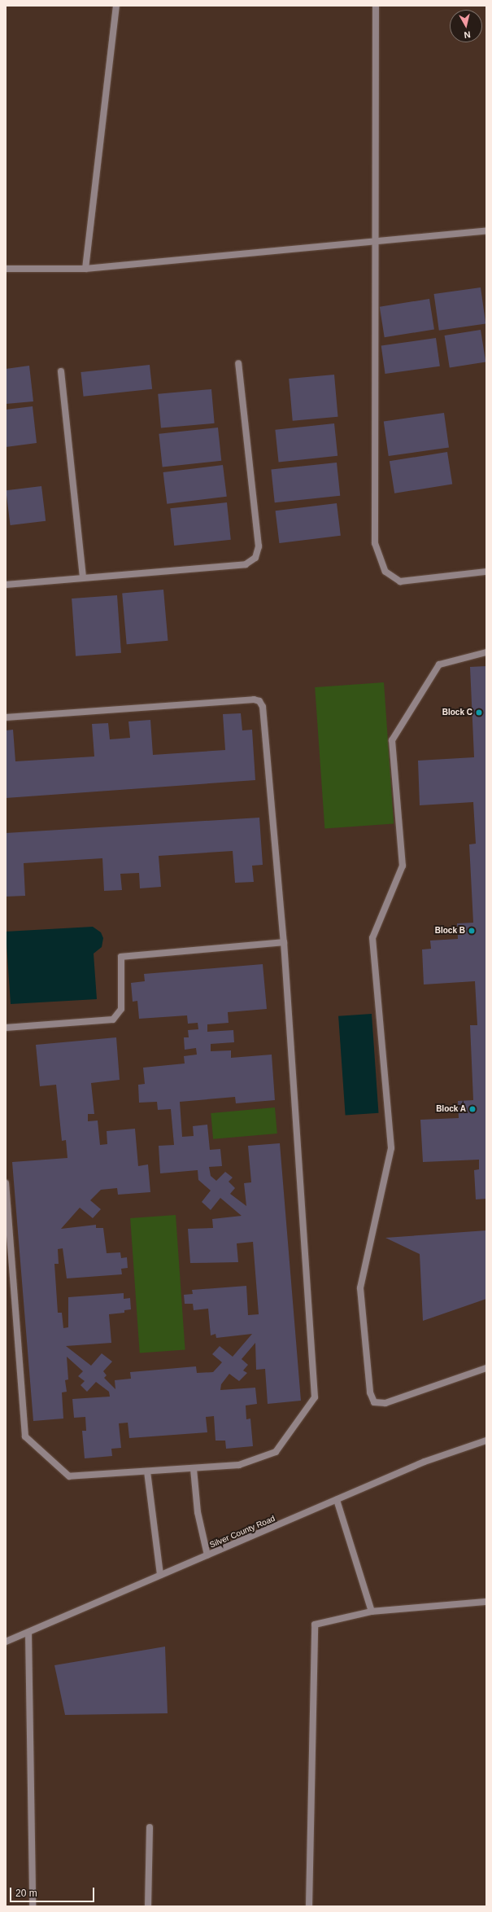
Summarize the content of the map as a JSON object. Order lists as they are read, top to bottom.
{
  "streets": {
    "street": ["Silver County Road"]
  },
  "places": ["Block C", "Block B", "Block A"],
  "scale_bar": "20 m",
  "north": "bottom"
}
